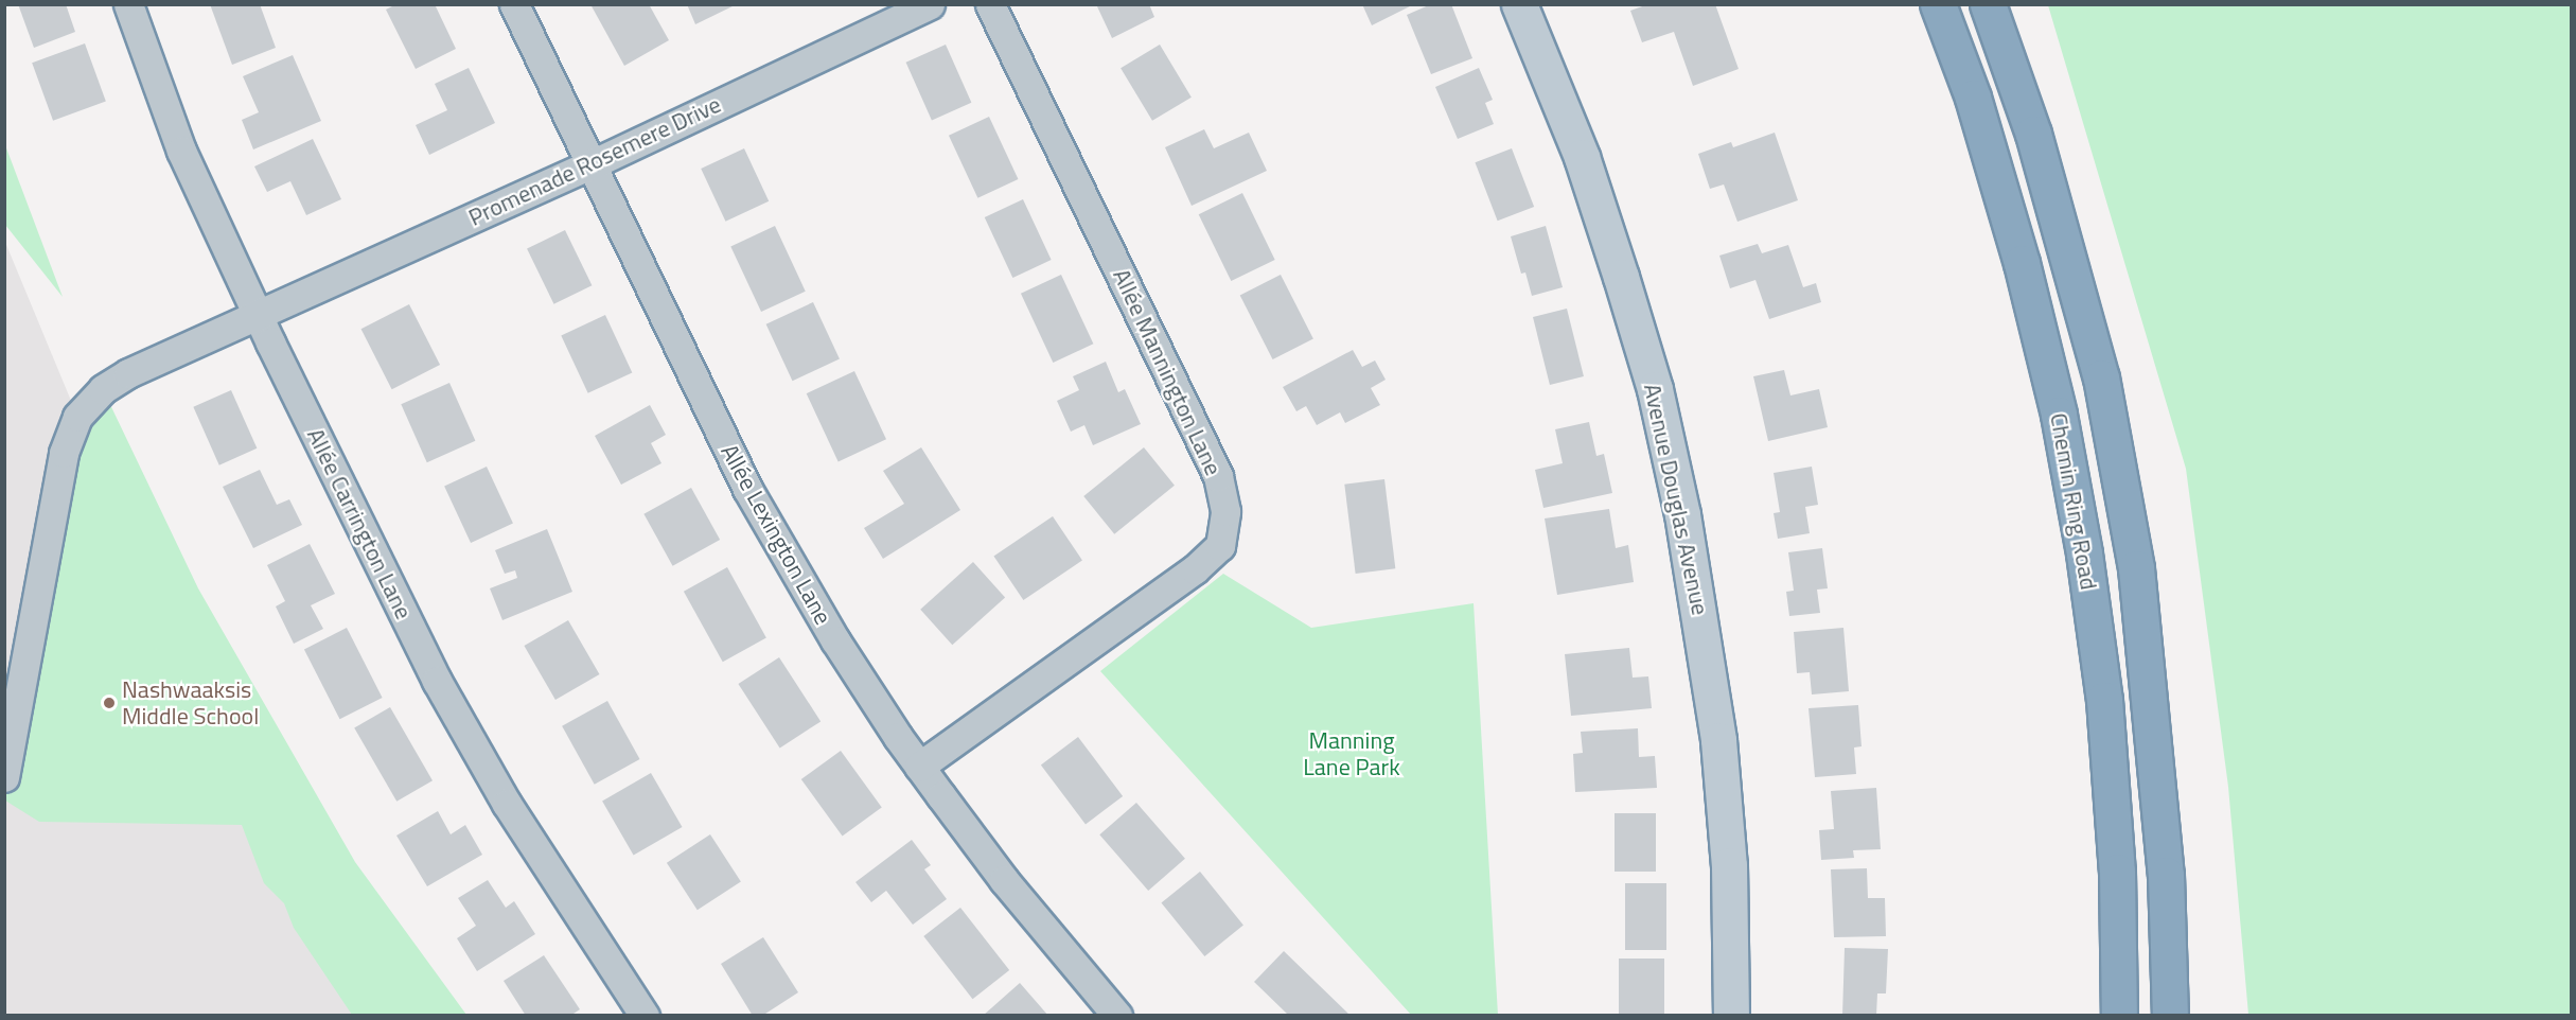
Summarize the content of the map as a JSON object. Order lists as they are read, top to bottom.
{
  "streets": {
    "highway": ["Chemin Ring Road"],
    "street": [
      "Promenade Rosemere Drive",
      "Allée Mannington Lane",
      "Avenue Douglas Avenue",
      "Allée Carrington Lane",
      "Allée Lexington Lane"
    ]
  },
  "crossings": [
    ["Promenade Rosemere Drive", "Allée Carrington Lane"],
    ["Promenade Rosemere Drive", "Allée Lexington Lane"],
    ["Allée Mannington Lane", "Allée Lexington Lane"]
  ],
  "parks": ["Manning Lane Park"],
  "places": ["Nashwaaksis Middle School"]
}
